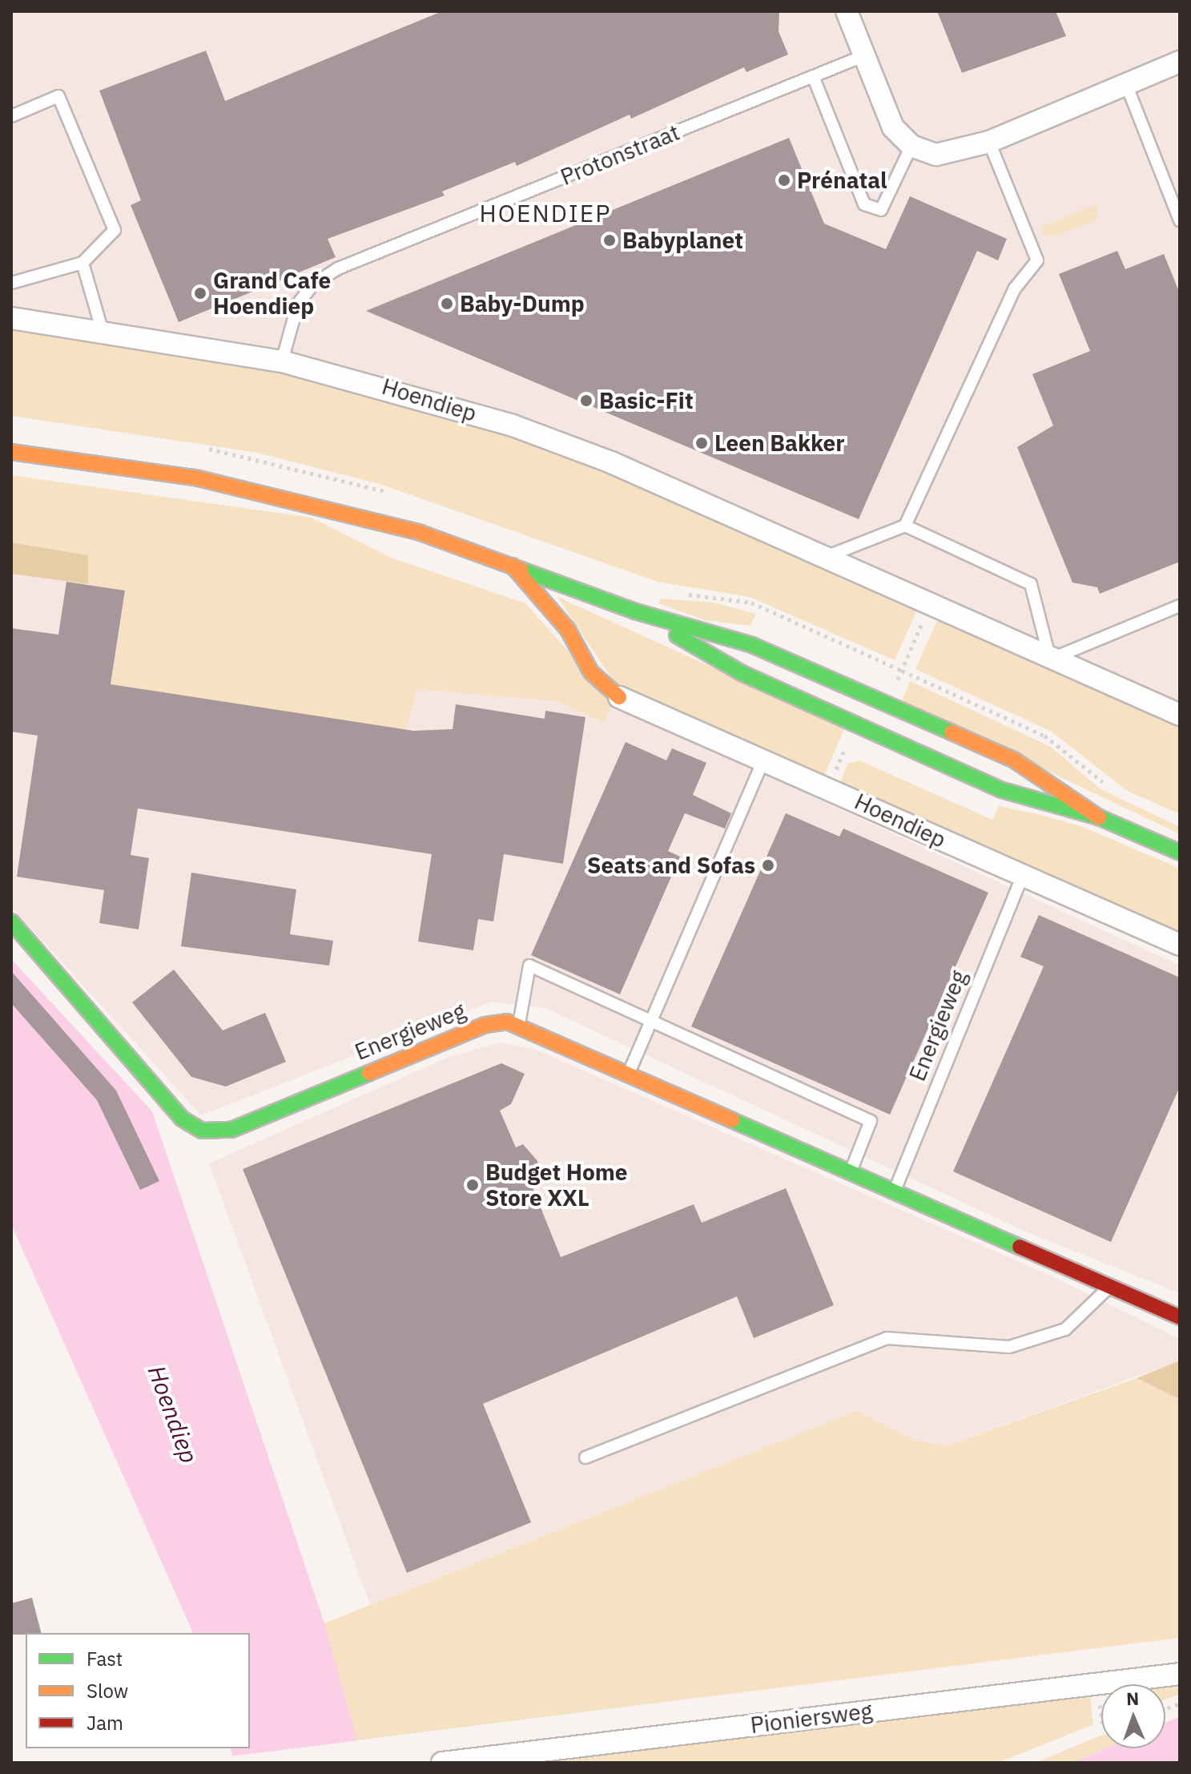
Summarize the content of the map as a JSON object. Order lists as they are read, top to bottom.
{
  "streets": {
    "main road": ["Energieweg"],
    "street": ["Hoendiep", "Pioniersweg"],
    "lane": ["Protonstraat"]
  },
  "crossings": [
    ["Protonstraat", "Hoendiep"],
    ["Hoendiep", "Energieweg"]
  ],
  "districts": ["HOENDIEP"],
  "water": ["Hoendiep"],
  "places": [
    "Prénatal",
    "Babyplanet",
    "Grand Cafe Hoendiep",
    "Baby-Dump",
    "Basic-Fit",
    "Leen Bakker",
    "Seats and Sofas",
    "Budget Home Store XXL"
  ],
  "legend": ["Fast", "Slow", "Jam"],
  "north": "top"
}
